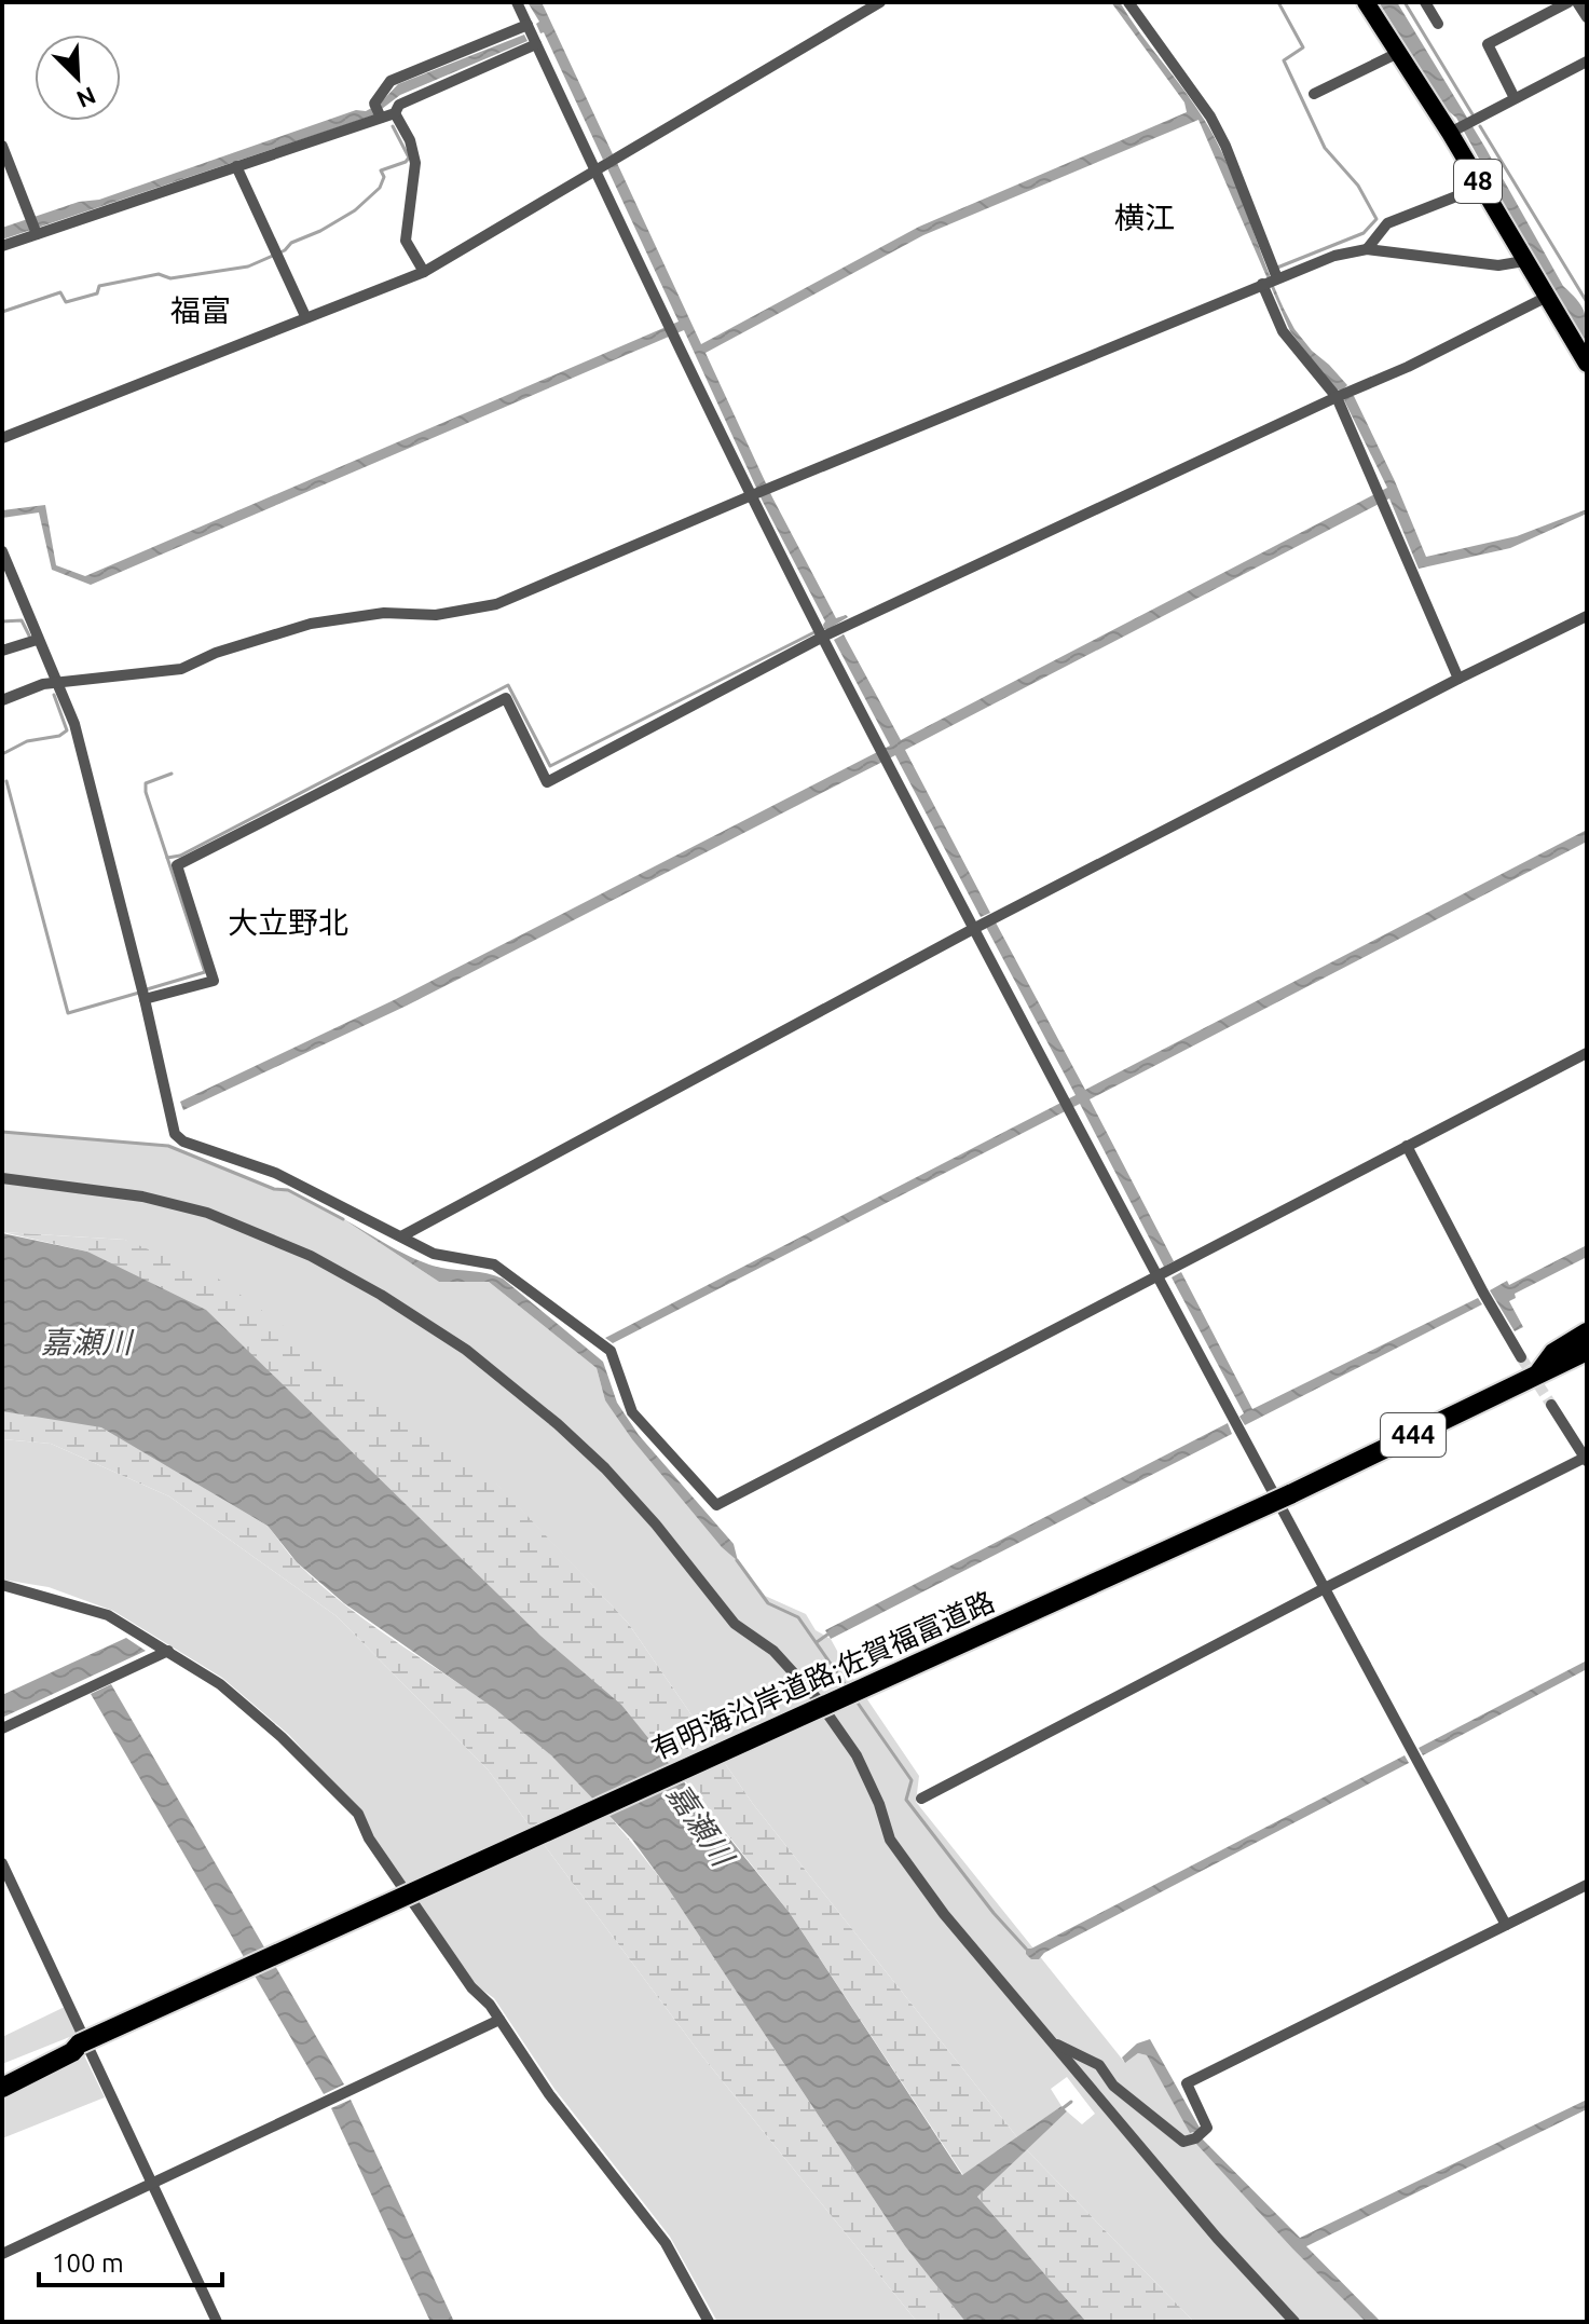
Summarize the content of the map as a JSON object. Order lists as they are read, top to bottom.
{
  "streets": {
    "highway": ["444", "有明海沿岸道路;佐賀福富道路"],
    "main road": ["48"]
  },
  "districts": ["横江", "福富", "大立野北"],
  "water": ["嘉瀬川"],
  "scale_bar": "100 m",
  "north": "bottom right"
}
